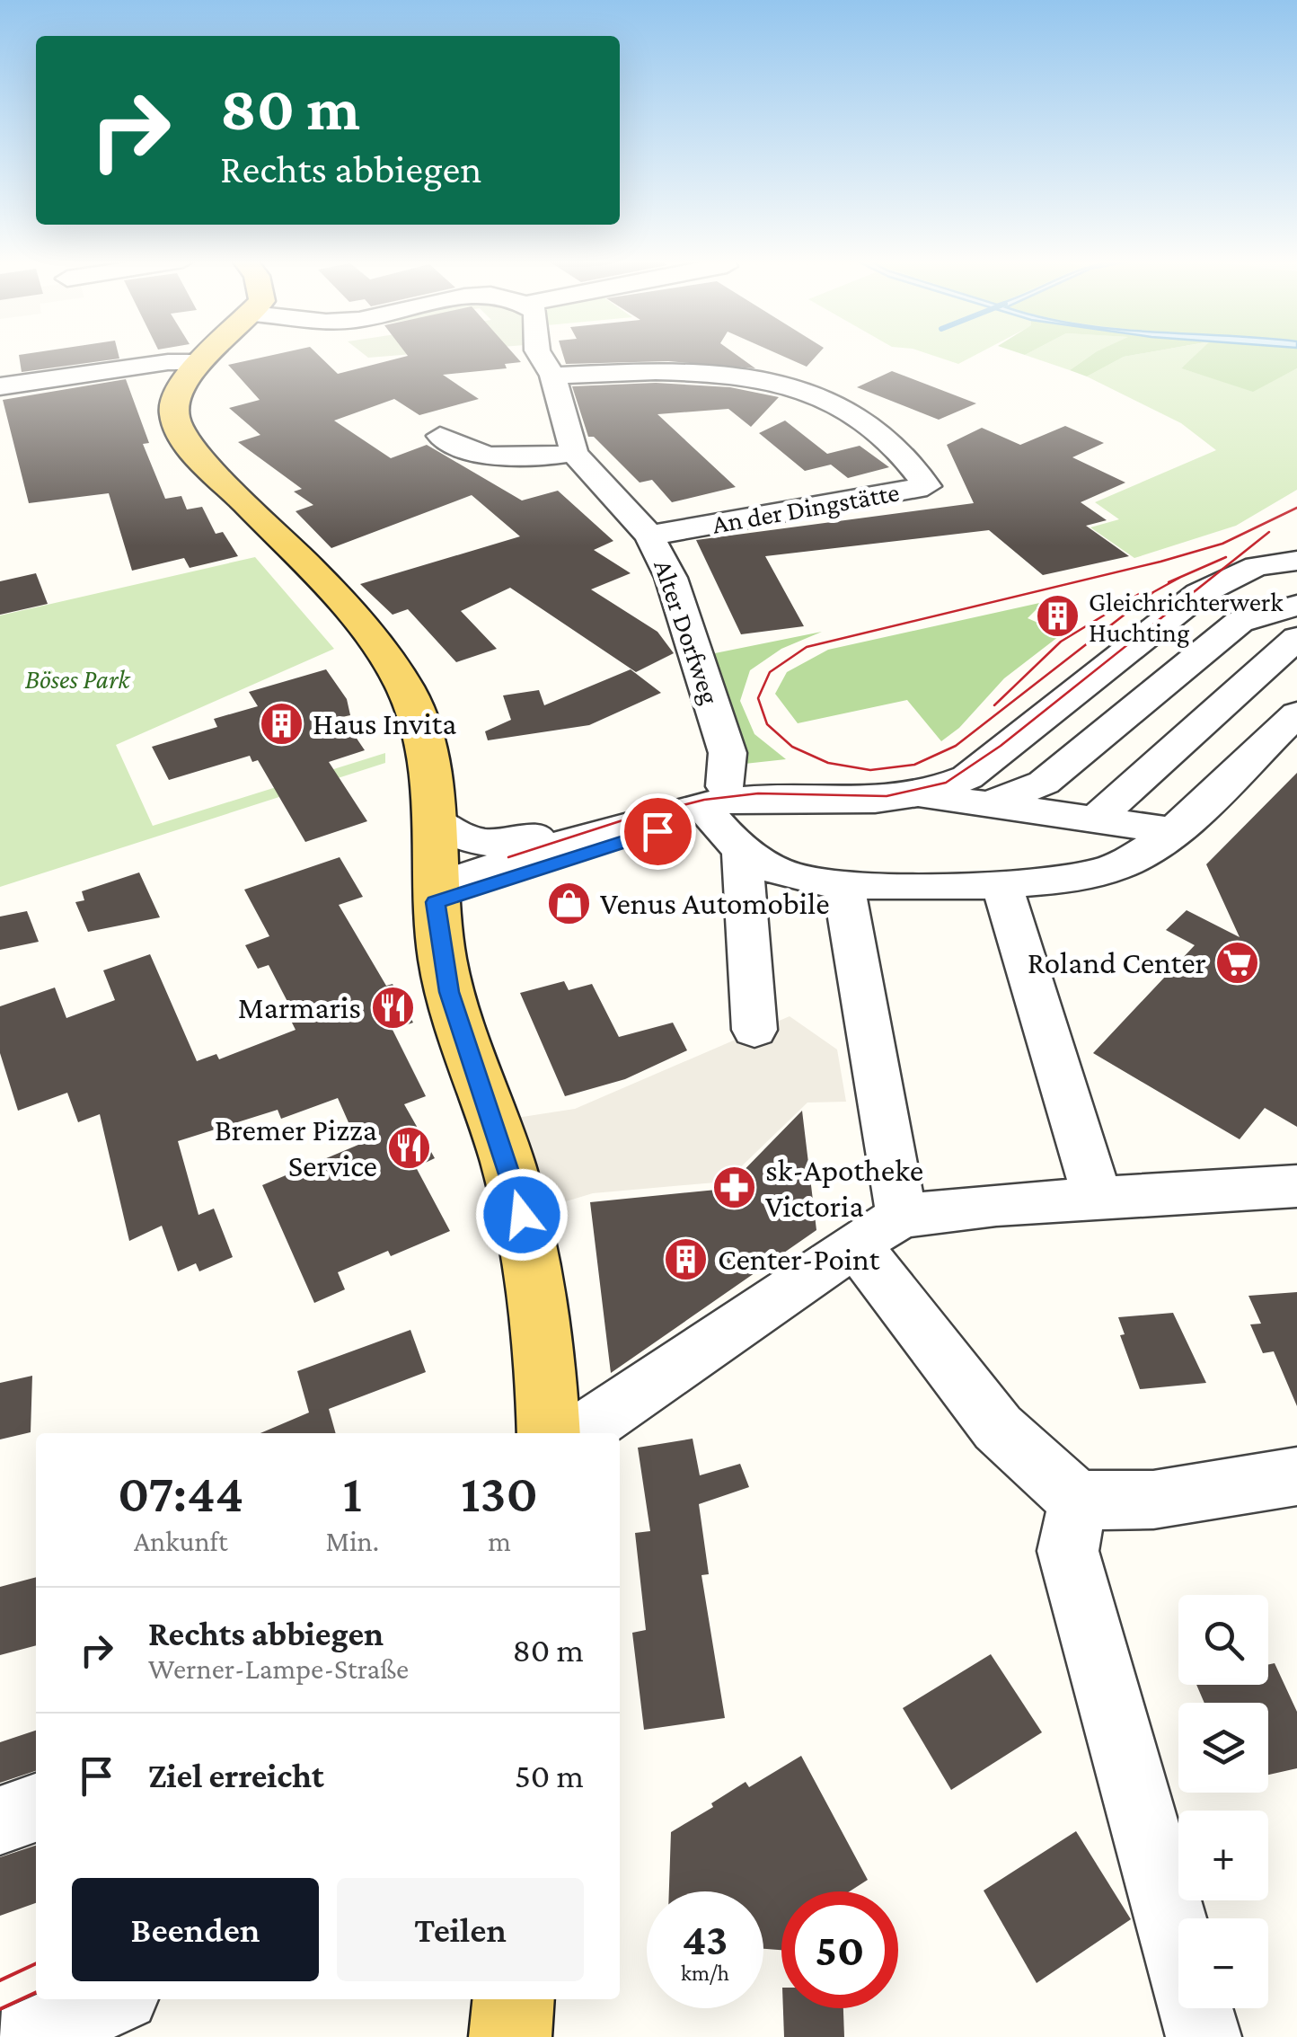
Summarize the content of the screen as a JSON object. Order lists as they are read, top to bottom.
{
  "streets": {
    "street": ["An der Dingstätte", "Alter Dorfweg"]
  },
  "crossings": [
    ["An der Dingstätte", "Alter Dorfweg"]
  ],
  "parks": ["Böses Park"],
  "places": {
    "building": ["Gleichrichterwerk Huchting", "Haus Invita", "Center-Point"],
    "shop": ["Venus Automobile"],
    "supermarket": ["Roland Center"],
    "restaurant": ["Marmaris", "Bremer Pizza Service"],
    "pharmacy": ["sk-Apotheke Victoria"]
  },
  "page": {
    "turn": ["80 m", "Rechts abbiegen"],
    "eta": [
      "07:44",
      "Ankunft",
      "1",
      "Min.",
      "130",
      "m"
    ],
    "list": [
      {
        "name": "Rechts abbiegen",
        "note": "Werner-Lampe-Straße",
        "value": "80 m"
      },
      {
        "name": "Ziel erreicht",
        "value": "50 m"
      }
    ],
    "map_buttons": ["+", "−"],
    "buttons": ["Beenden", "Teilen"],
    "speed": "43 km/h",
    "limit": "50"
  }
}
